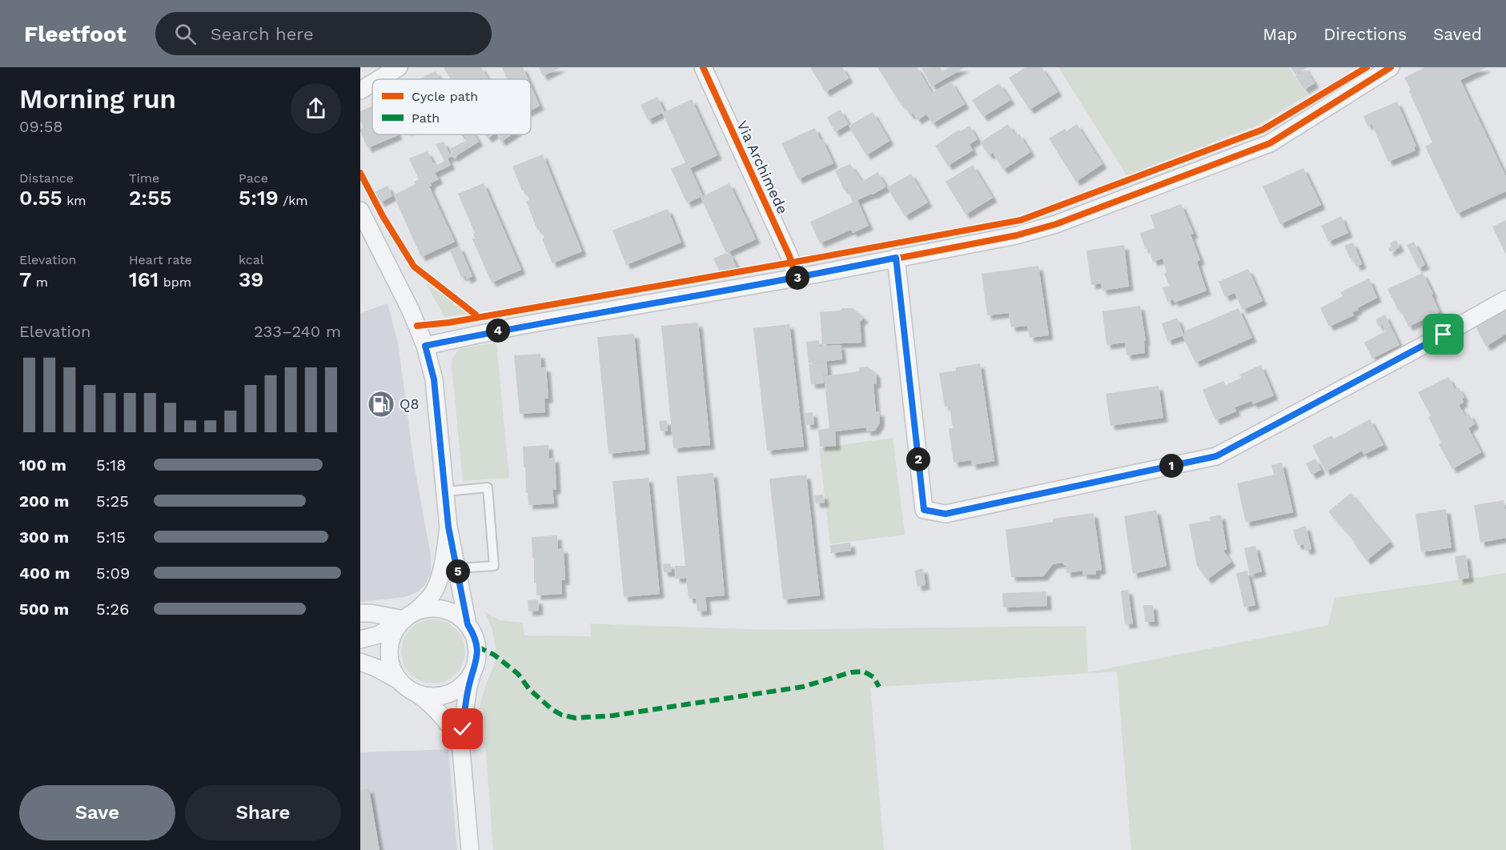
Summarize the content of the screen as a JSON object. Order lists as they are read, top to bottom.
{
  "streets": {
    "street": ["Via Archimede"]
  },
  "places": {
    "fuel station": ["Q8"]
  },
  "legend": ["Cycle path", "Path"],
  "page": {
    "header": "Fleetfoot",
    "search": "Search here",
    "nav": ["Map", "Directions", "Saved"],
    "heading": ["Morning run", "09:58"],
    "stats": [
      ["Distance", "0.55 km"],
      ["Time", "2:55"],
      ["Pace", "5:19 /km"],
      ["Elevation", "7 m"],
      ["Heart rate", "161 bpm"],
      ["kcal", "39"]
    ],
    "pins": [
      "3",
      "4",
      "2",
      "1",
      "5"
    ],
    "chart": ["Elevation", "233–240 m"],
    "list": [
      {
        "name": "100 m",
        "note": "5:18"
      },
      {
        "name": "200 m",
        "note": "5:25"
      },
      {
        "name": "300 m",
        "note": "5:15"
      },
      {
        "name": "400 m",
        "note": "5:09"
      },
      {
        "name": "500 m",
        "note": "5:26"
      }
    ],
    "buttons": ["Save", "Share"]
  }
}
